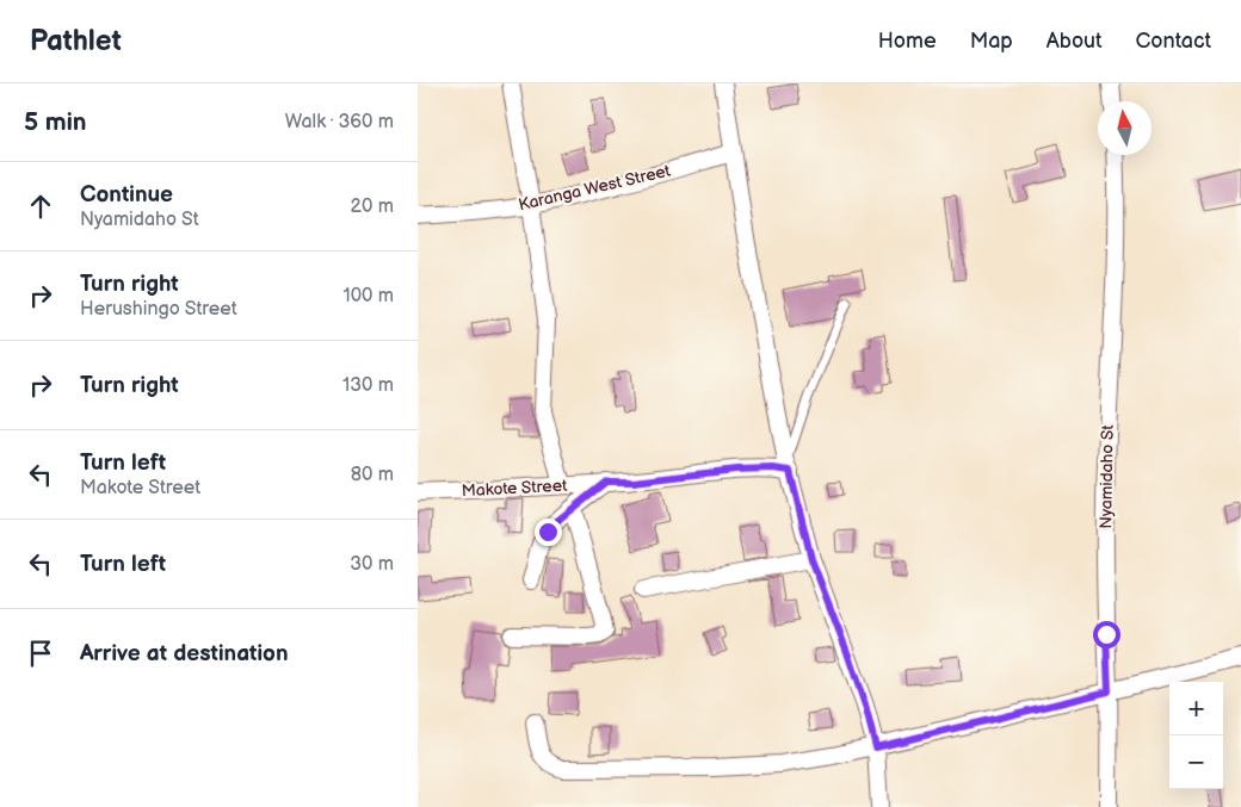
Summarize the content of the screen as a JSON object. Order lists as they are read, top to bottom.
{
  "streets": {
    "street": ["Karanga West Street", "Nyamidaho St", "Makote Street"]
  },
  "north": "top",
  "page": {
    "header": "Pathlet",
    "nav": [
      "Home",
      "Map",
      "About",
      "Contact"
    ],
    "heading": ["5 min", "Walk · 360 m"],
    "list": [
      ["Continue", "Nyamidaho St", "20 m"],
      ["Turn right", "Herushingo Street", "100 m"],
      ["Turn right", "130 m"],
      ["Turn left", "Makote Street", "80 m"],
      ["Turn left", "30 m"],
      "Arrive at destination"
    ],
    "map_buttons": ["+", "−"]
  }
}
